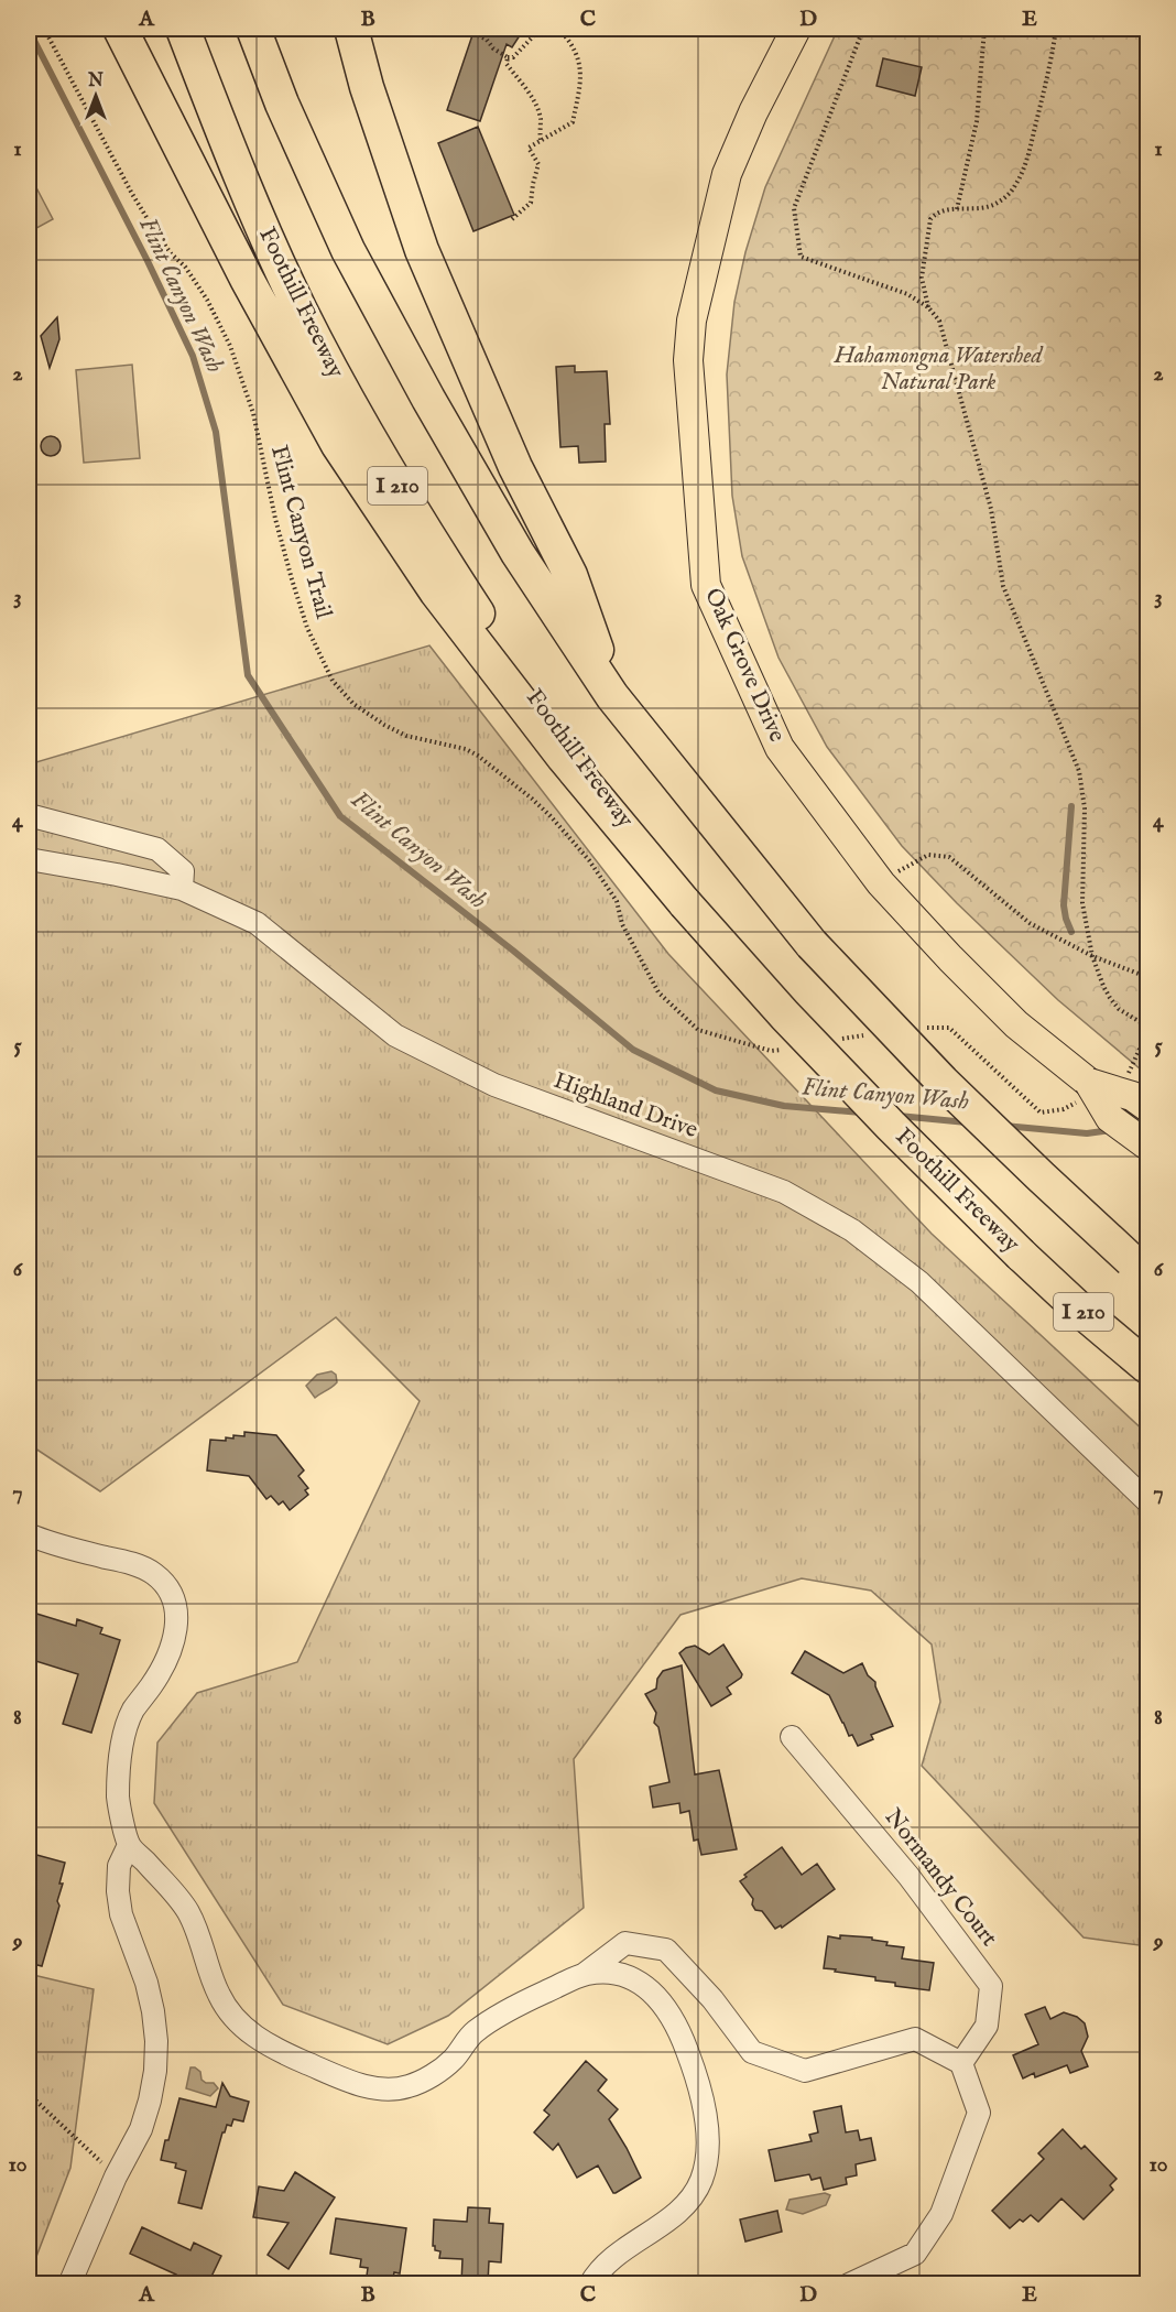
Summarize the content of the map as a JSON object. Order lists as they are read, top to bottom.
{
  "streets": {
    "highway": ["Foothill Freeway", "I 210"],
    "main road": ["Oak Grove Drive"],
    "street": ["Highland Drive", "Normandy Court"],
    "path": ["Flint Canyon Trail"]
  },
  "water": ["Flint Canyon Wash"],
  "parks": ["Hahamongna Watershed Natural Park"],
  "north": "top",
  "grid": {
    "columns": [
      "A",
      "B",
      "C",
      "D",
      "E"
    ],
    "rows": [
      "1",
      "2",
      "3",
      "4",
      "5",
      "6",
      "7",
      "8",
      "9",
      "10"
    ]
  }
}
